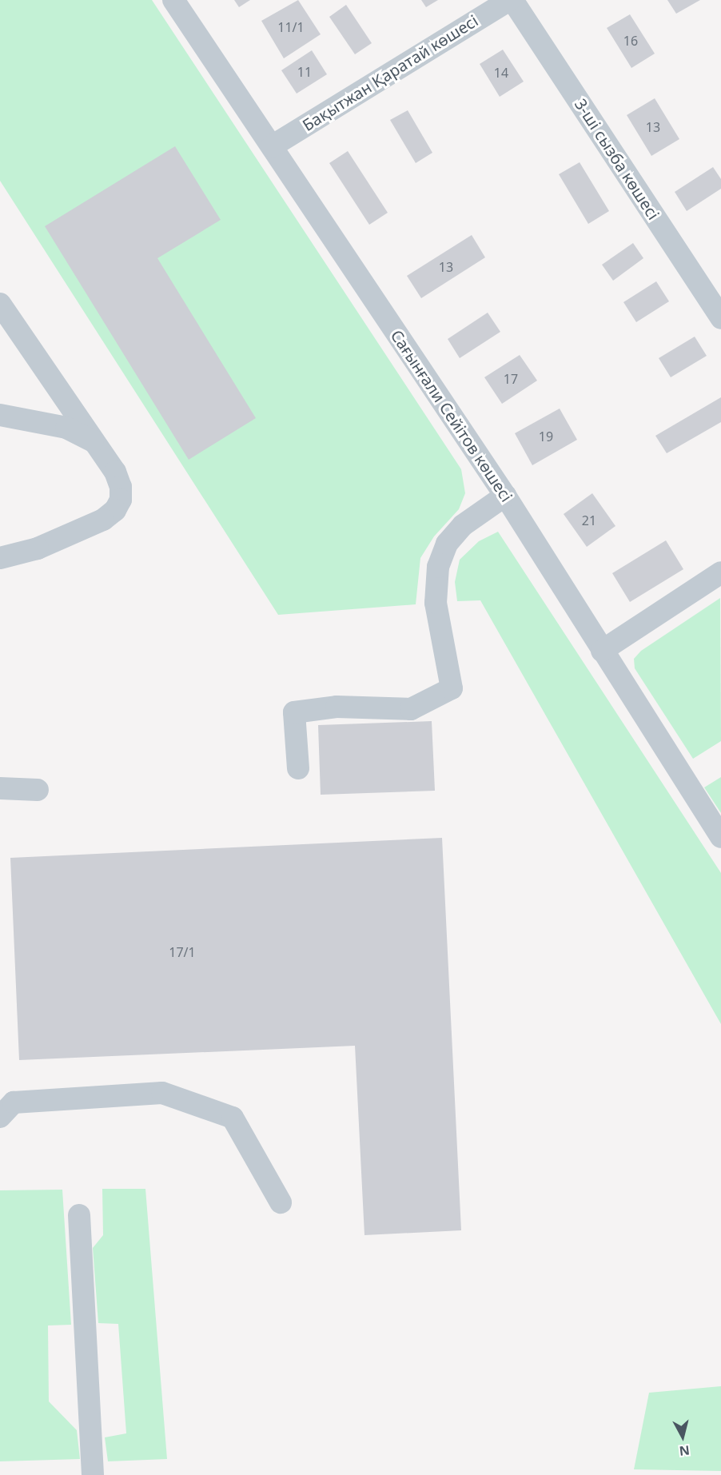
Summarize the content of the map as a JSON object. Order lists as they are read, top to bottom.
{
  "streets": {
    "street": ["Бақытжан Қаратай көшесі", "3-ші сызба көшесі", "Сағынғали Сейітов көшесі"]
  },
  "crossings": [
    ["Бақытжан Қаратай көшесі", "3-ші сызба көшесі"],
    ["Бақытжан Қаратай көшесі", "Сағынғали Сейітов көшесі"]
  ],
  "house_numbers": [
    "11/1",
    "16",
    "11",
    "14",
    "13",
    "13",
    "17",
    "19",
    "21",
    "17/1"
  ],
  "north": "bottom"
}
